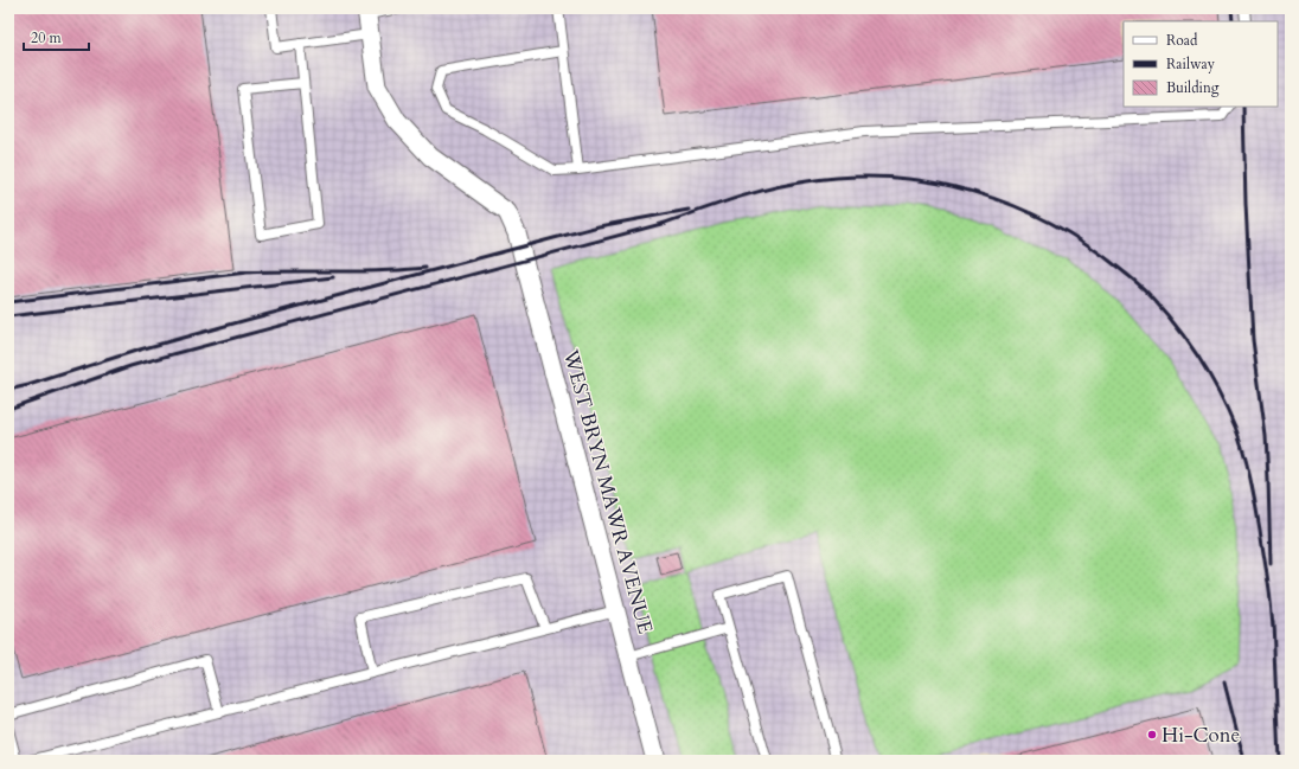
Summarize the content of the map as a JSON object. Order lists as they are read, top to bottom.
{
  "streets": {
    "street": ["WEST BRYN MAWR AVENUE"]
  },
  "places": ["Hi-Cone"],
  "legend": ["Road", "Railway", "Building"],
  "scale_bar": "20 m"
}
